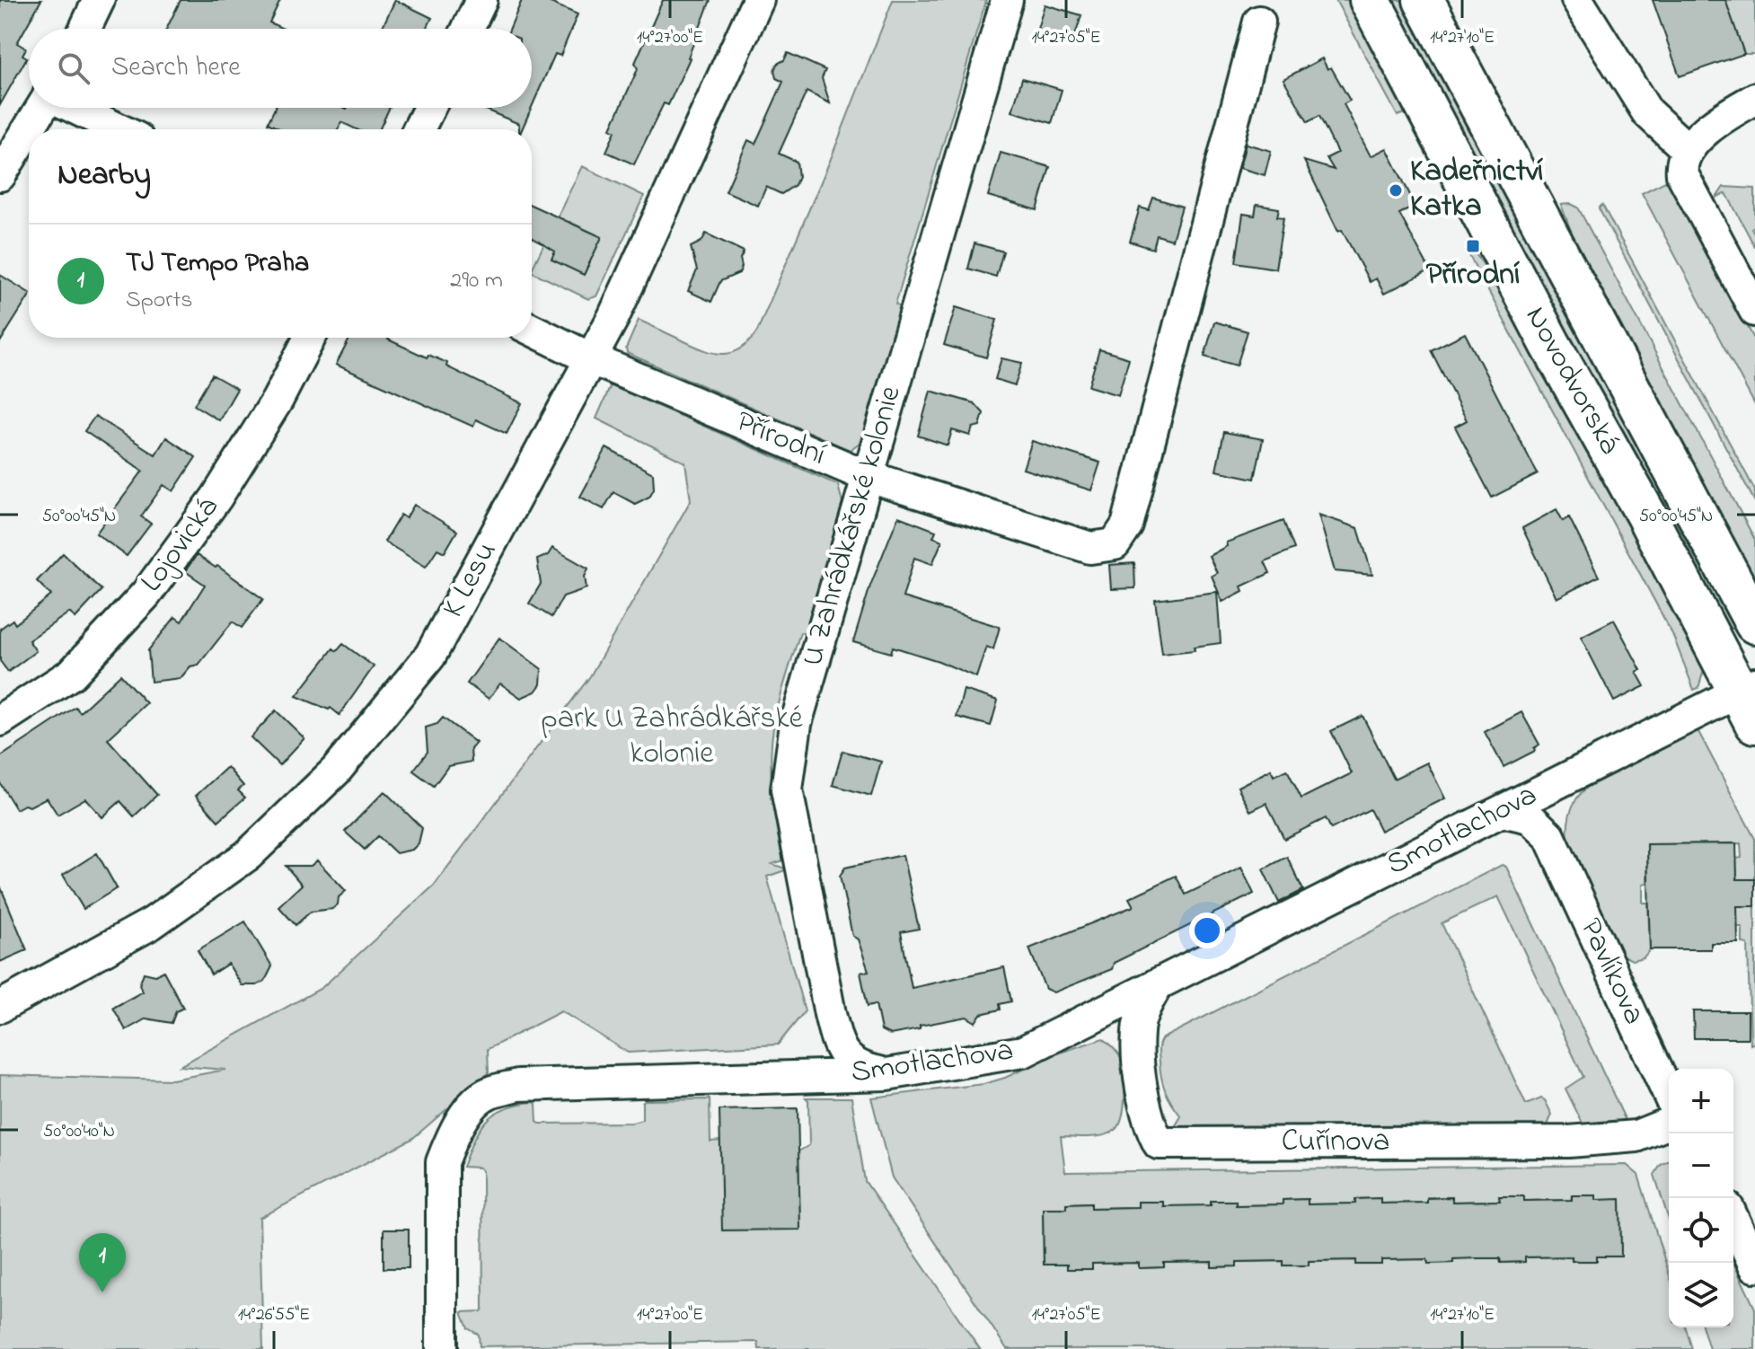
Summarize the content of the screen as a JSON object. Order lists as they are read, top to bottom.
{
  "streets": {
    "main road": ["Novodvorská"],
    "street": [
      "Přírodní",
      "U Zahrádkářské kolonie",
      "Lojovická",
      "K Lesu",
      "Smotlachova",
      "Pavlíkova",
      "Cuřínova"
    ]
  },
  "crossings": [
    ["Novodvorská", "Smotlachova"],
    ["Přírodní", "U Zahrádkářské kolonie"],
    ["Přírodní", "K Lesu"],
    ["U Zahrádkářské kolonie", "Smotlachova"],
    ["Smotlachova", "Cuřínova"]
  ],
  "parks": ["park U Zahrádkářské kolonie"],
  "places": {
    "other": ["Kadeřnictví Katka"],
    "transit": ["Přírodní"]
  },
  "page": {
    "search": "Search here",
    "heading": "Nearby",
    "list": [
      {
        "mark": "1",
        "name": "TJ Tempo Praha",
        "note": "Sports",
        "value": "290 m"
      }
    ],
    "map_buttons": ["+", "−"],
    "pins": "1"
  },
  "coordinates": [
    "14°27'00\"E",
    "14°27'05\"E",
    "14°27'10\"E",
    "50°00'45\"N",
    "50°00'40\"N",
    "14°26'55\"E"
  ]
}
